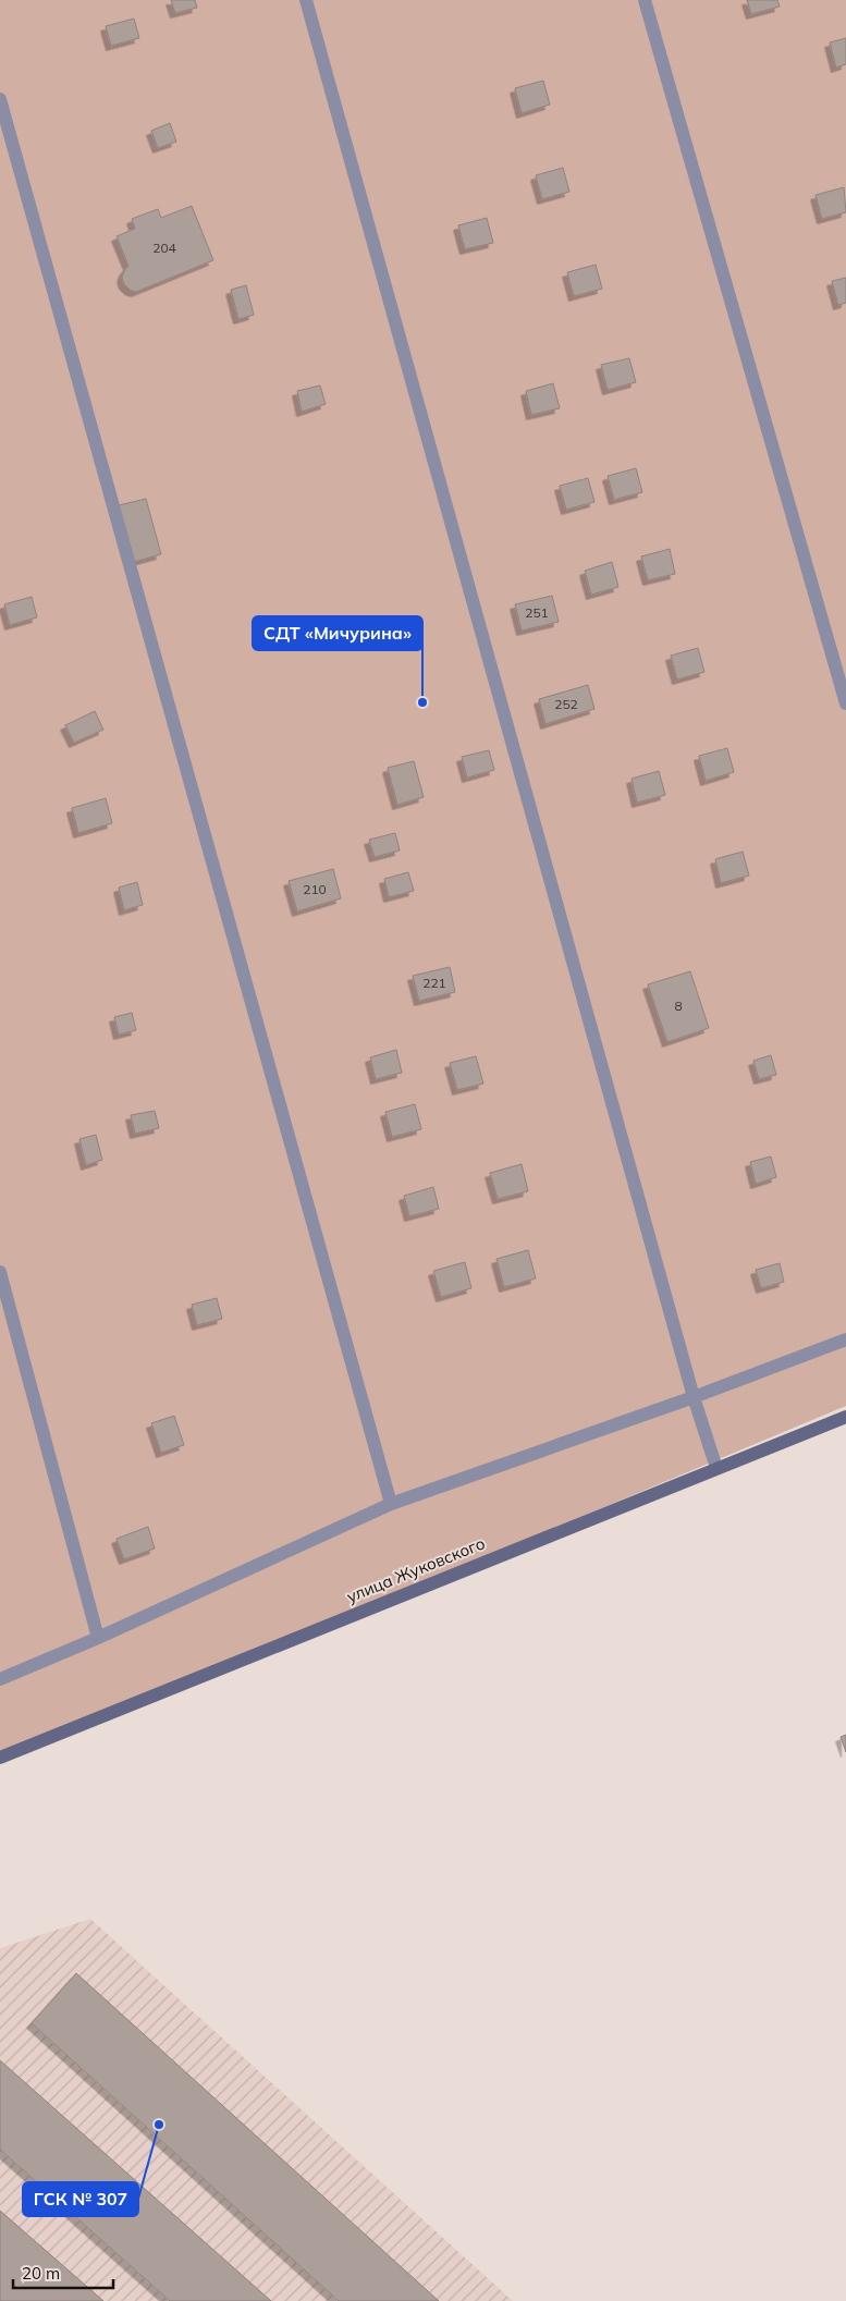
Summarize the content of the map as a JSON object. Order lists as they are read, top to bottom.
{
  "streets": {
    "main road": ["улица Жуковского"]
  },
  "places": ["СДТ «Мичурина»", "ГСК № 307"],
  "house_numbers": [
    "204",
    "251",
    "252",
    "210",
    "221",
    "8"
  ],
  "scale_bar": "20 m"
}
